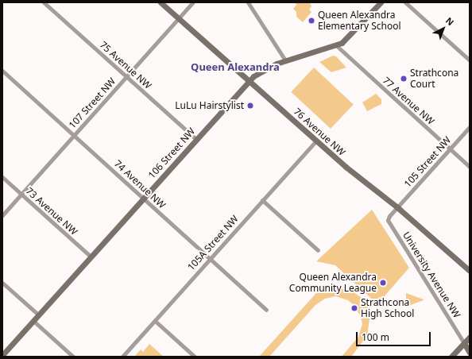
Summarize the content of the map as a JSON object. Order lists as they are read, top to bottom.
{
  "streets": {
    "street": [
      "75 Avenue NW",
      "77 Avenue NW",
      "107 Street NW",
      "76 Avenue NW",
      "106 Street NW",
      "105 Street NW",
      "74 Avenue NW",
      "73 Avenue NW",
      "105A Street NW",
      "University Avenue NW"
    ]
  },
  "crossings": [
    ["75 Avenue NW", "107 Street NW"],
    ["75 Avenue NW", "106 Street NW"],
    ["77 Avenue NW", "106 Street NW"],
    ["77 Avenue NW", "105 Street NW"],
    ["107 Street NW", "76 Avenue NW"],
    ["107 Street NW", "74 Avenue NW"],
    ["107 Street NW", "73 Avenue NW"],
    ["76 Avenue NW", "106 Street NW"],
    ["76 Avenue NW", "105 Street NW"],
    ["76 Avenue NW", "105A Street NW"],
    ["76 Avenue NW", "University Avenue NW"],
    ["106 Street NW", "74 Avenue NW"],
    ["106 Street NW", "73 Avenue NW"],
    ["105 Street NW", "University Avenue NW"],
    ["74 Avenue NW", "105A Street NW"]
  ],
  "districts": ["Queen Alexandra"],
  "places": [
    "Queen Alexandra Elementary School",
    "Strathcona Court",
    "LuLu Hairstylist",
    "Queen Alexandra Community League",
    "Strathcona High School"
  ],
  "scale_bar": "100 m",
  "north": "top right"
}
